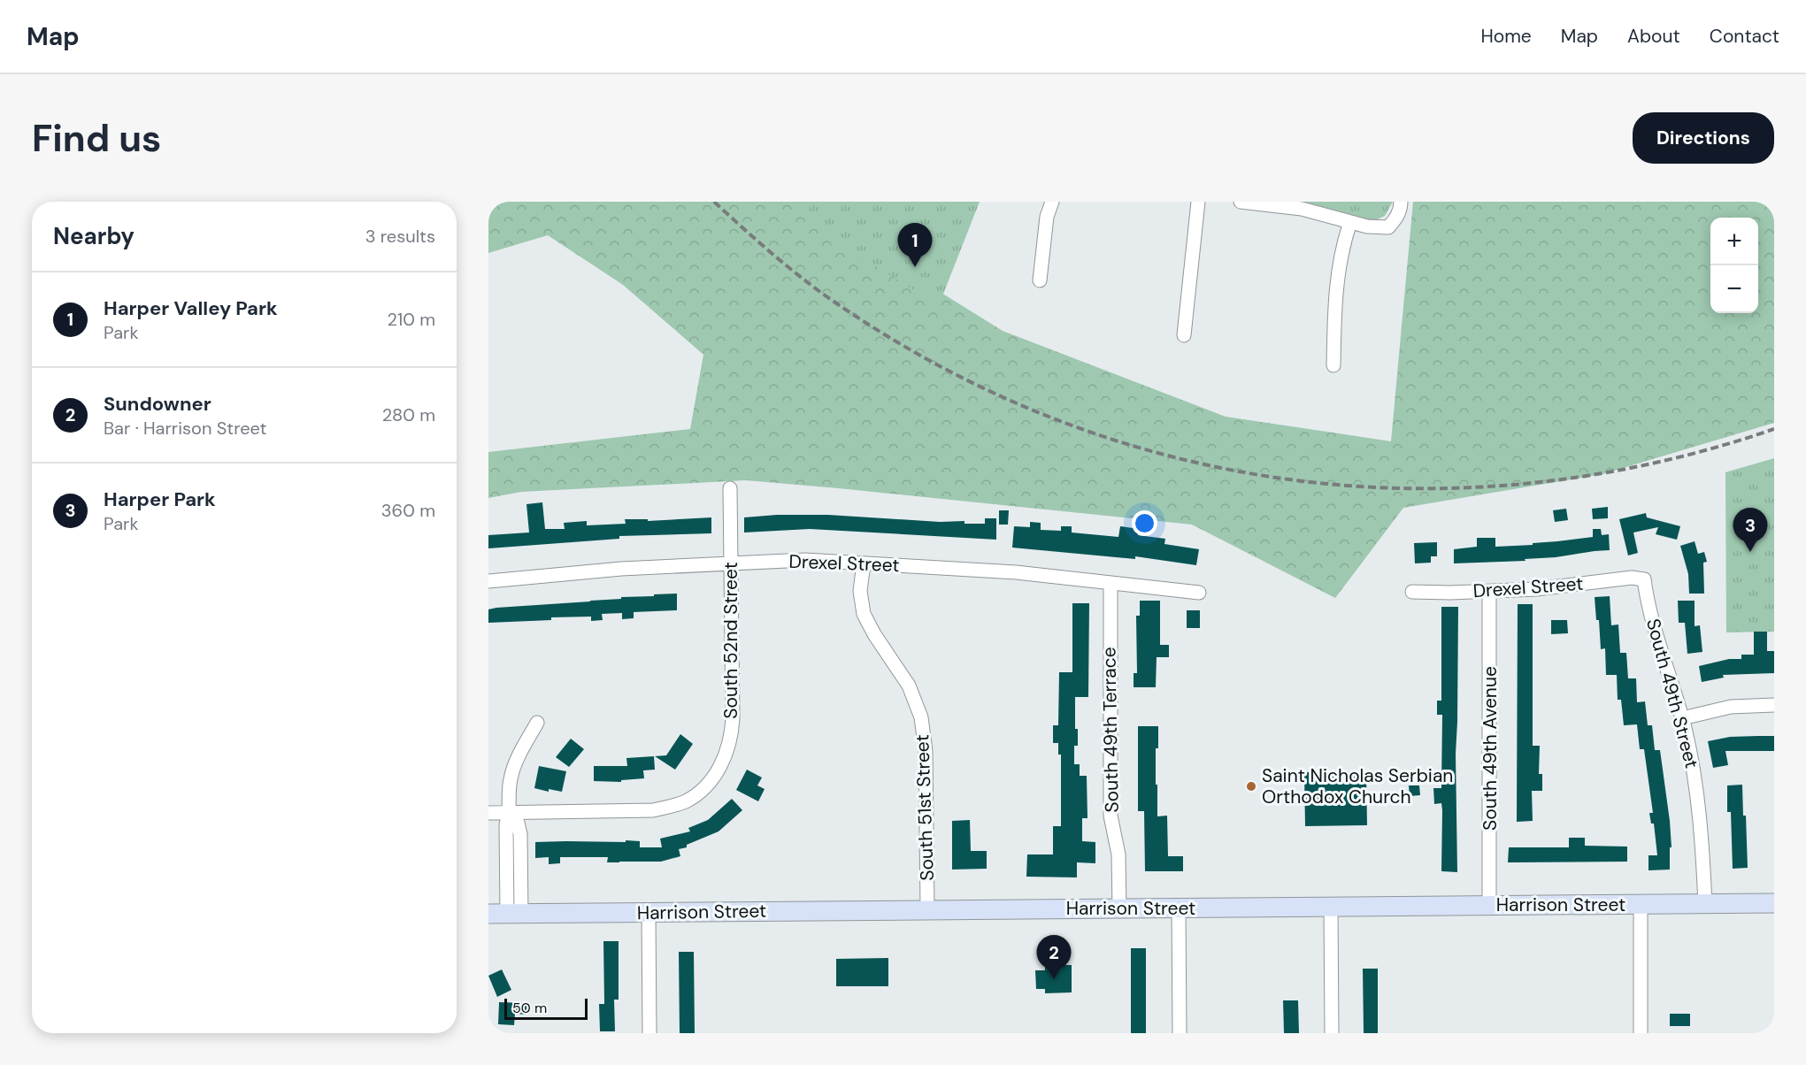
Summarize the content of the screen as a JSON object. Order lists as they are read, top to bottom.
{
  "streets": {
    "main road": ["Harrison Street"],
    "street": [
      "Drexel Street",
      "South 52nd Street",
      "South 49th Street",
      "South 49th Terrace",
      "South 49th Avenue",
      "South 51st Street"
    ]
  },
  "crossings": [
    ["Drexel Street", "South 52nd Street"],
    ["Drexel Street", "South 49th Street"],
    ["Drexel Street", "South 49th Terrace"],
    ["Drexel Street", "South 49th Avenue"],
    ["Drexel Street", "South 51st Street"],
    ["South 49th Street", "Harrison Street"],
    ["South 49th Terrace", "Harrison Street"],
    ["South 49th Avenue", "Harrison Street"],
    ["South 51st Street", "Harrison Street"]
  ],
  "places": ["Saint Nicholas Serbian Orthodox Church"],
  "scale_bar": "50 m",
  "page": {
    "header": "Map",
    "nav": [
      "Home",
      "Map",
      "About",
      "Contact"
    ],
    "buttons": "Directions",
    "title": "Find us",
    "heading": ["Nearby", "3 results"],
    "map_buttons": ["+", "−"],
    "pins": ["1", "3", "2"],
    "list": [
      {
        "mark": "1",
        "name": "Harper Valley Park",
        "note": "Park",
        "value": "210 m"
      },
      {
        "mark": "2",
        "name": "Sundowner",
        "note": "Bar · Harrison Street",
        "value": "280 m"
      },
      {
        "mark": "3",
        "name": "Harper Park",
        "note": "Park",
        "value": "360 m"
      }
    ],
    "scale": "50 m"
  }
}
